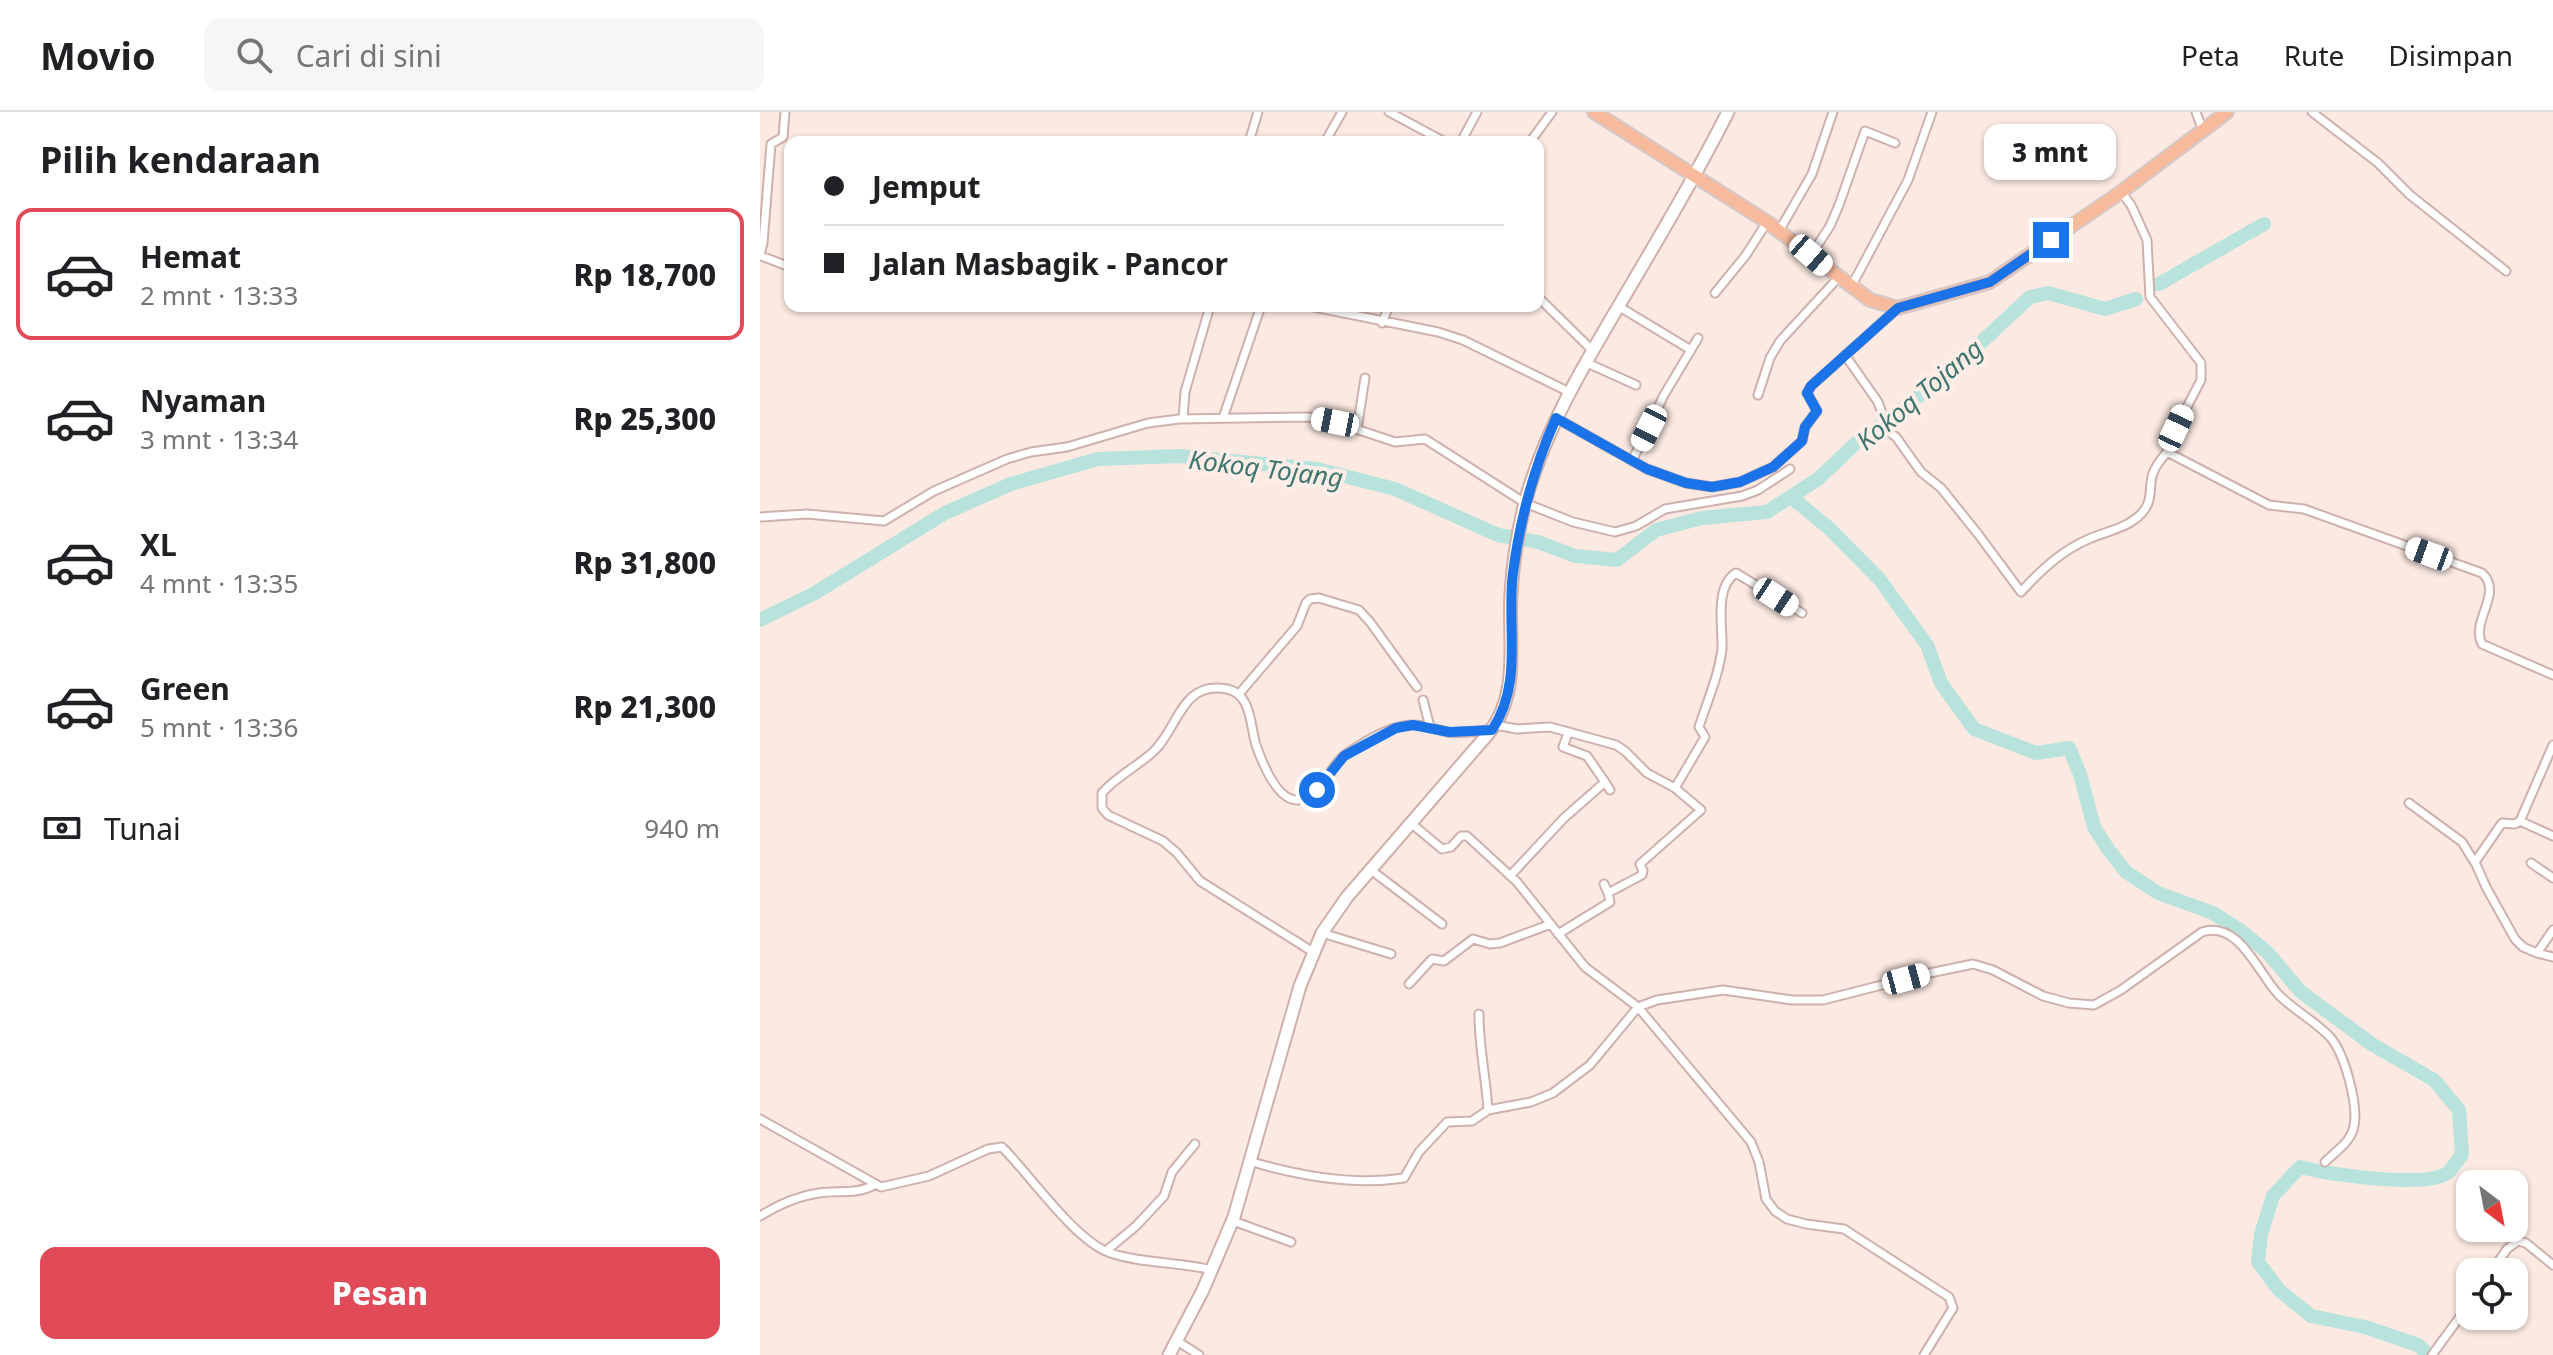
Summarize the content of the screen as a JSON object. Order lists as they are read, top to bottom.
{
  "water": ["Kokoq Tojang"],
  "north": "bottom right",
  "page": {
    "header": "Movio",
    "search": "Cari di sini",
    "nav": ["Peta", "Rute", "Disimpan"],
    "heading": "Pilih kendaraan",
    "bubble": "3 mnt",
    "banner": ["Jemput", "Jalan Masbagik - Pancor"],
    "list": [
      {
        "name": "Hemat",
        "note": "2 mnt · 13:33",
        "value": "Rp 18,700"
      },
      {
        "name": "Nyaman",
        "note": "3 mnt · 13:34",
        "value": "Rp 25,300"
      },
      {
        "name": "XL",
        "note": "4 mnt · 13:35",
        "value": "Rp 31,800"
      },
      {
        "name": "Green",
        "note": "5 mnt · 13:36",
        "value": "Rp 21,300"
      }
    ],
    "pay": ["Tunai", "940 m"],
    "buttons": "Pesan"
  }
}
